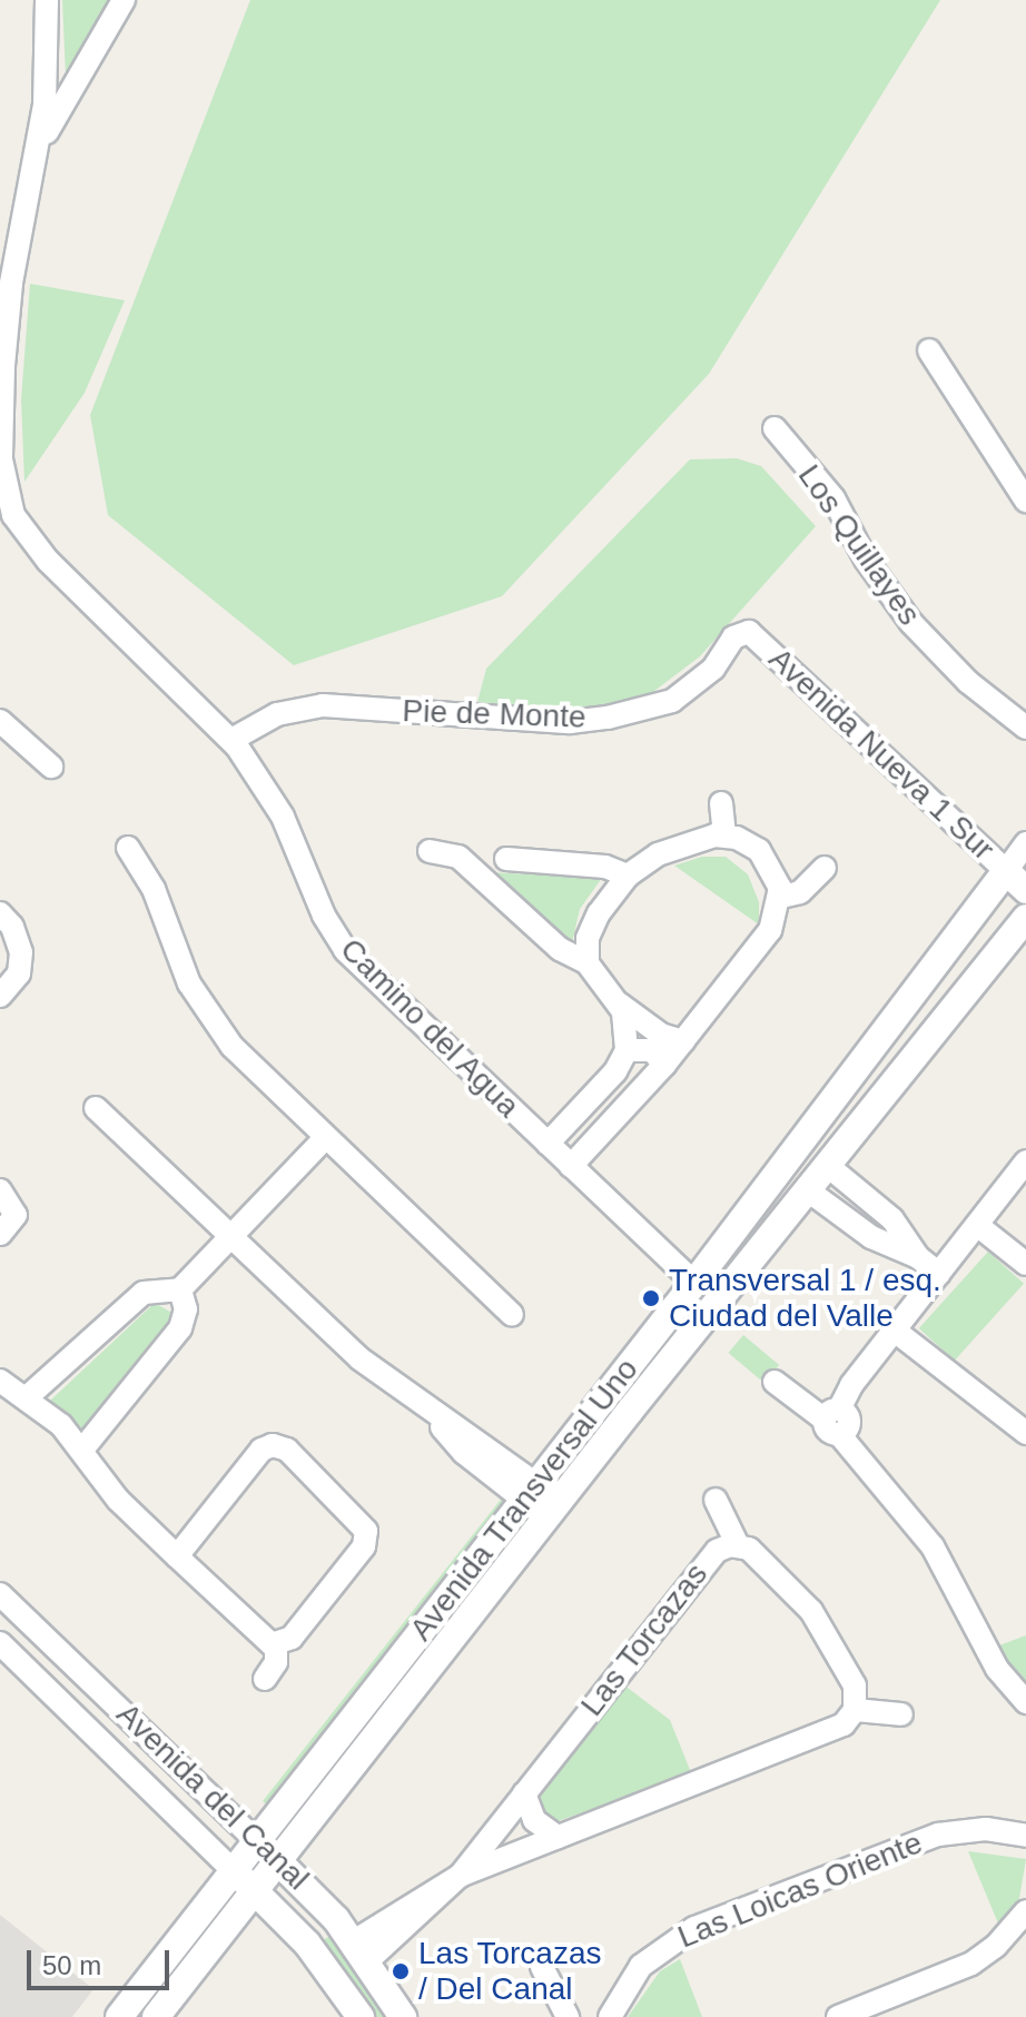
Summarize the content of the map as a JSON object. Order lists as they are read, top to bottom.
{
  "streets": {
    "street": [
      "Los Quillayes",
      "Pie de Monte",
      "Avenida Nueva 1 Sur",
      "Camino del Agua",
      "Avenida Transversal Uno",
      "Las Torcazas",
      "Avenida del Canal",
      "Las Loicas Oriente"
    ]
  },
  "crossings": [
    ["Pie de Monte", "Avenida Nueva 1 Sur"],
    ["Pie de Monte", "Camino del Agua"],
    ["Avenida Nueva 1 Sur", "Avenida Transversal Uno"],
    ["Camino del Agua", "Avenida Transversal Uno"],
    ["Avenida Transversal Uno", "Avenida del Canal"],
    ["Las Torcazas", "Avenida del Canal"]
  ],
  "places": ["Transversal 1 / esq. Ciudad del Valle", "Las Torcazas / Del Canal"],
  "scale_bar": "50 m"
}
